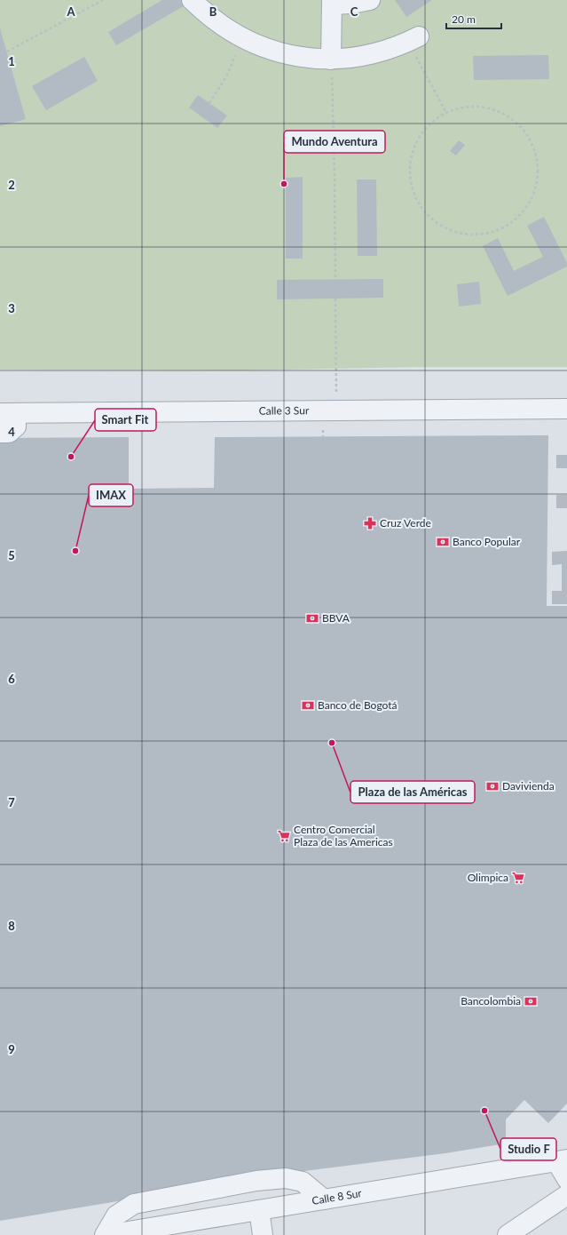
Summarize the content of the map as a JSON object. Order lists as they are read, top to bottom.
{
  "streets": {
    "street": ["Calle 3 Sur", "Calle 8 Sur"]
  },
  "places": {
    "other": [
      "Mundo Aventura",
      "Smart Fit",
      "IMAX",
      "Plaza de las Américas",
      "Studio F"
    ],
    "pharmacy": ["Cruz Verde"],
    "bank": [
      "Banco Popular",
      "BBVA",
      "Banco de Bogotá",
      "Davivienda",
      "Bancolombia"
    ],
    "supermarket": ["Centro Comercial Plaza de las Americas", "Olimpica"]
  },
  "scale_bar": "20 m",
  "grid": {
    "columns": ["A", "B", "C"],
    "rows": [
      "1",
      "2",
      "3",
      "4",
      "5",
      "6",
      "7",
      "8",
      "9"
    ]
  }
}
